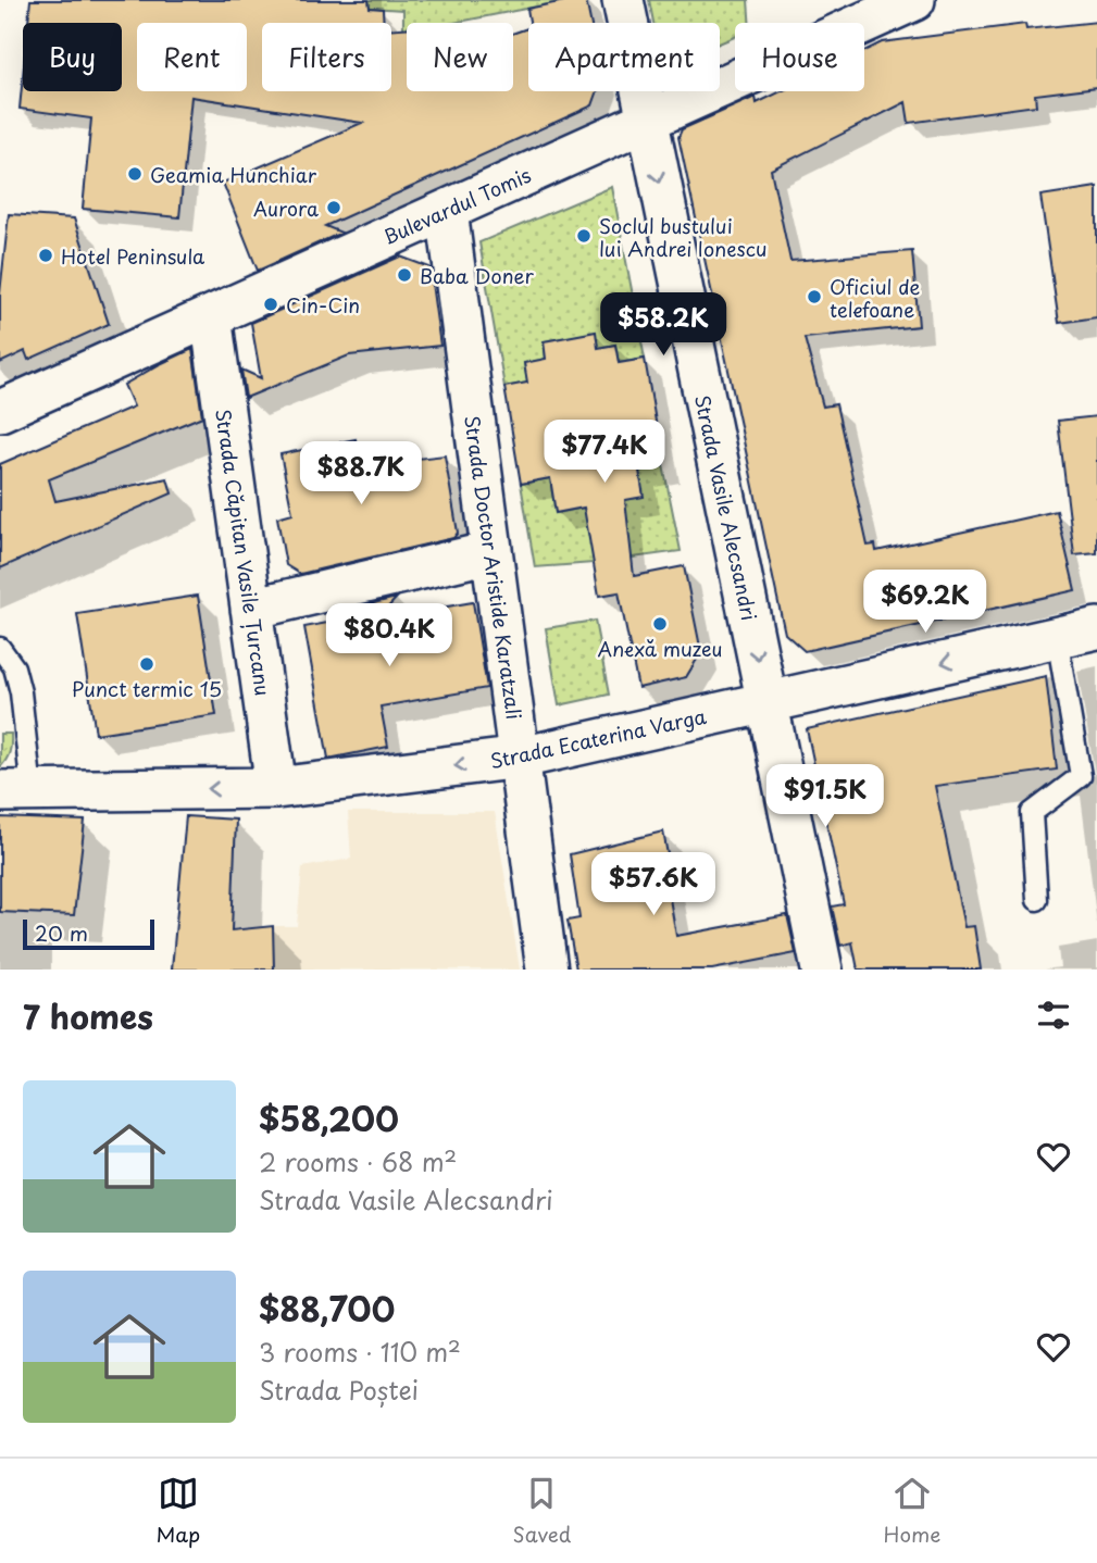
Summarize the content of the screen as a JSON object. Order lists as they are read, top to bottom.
{
  "streets": {
    "street": [
      "Bulevardul Tomis",
      "Strada Vasile Alecsandri",
      "Strada Căpitan Vasile Țurcanu",
      "Strada Doctor Aristide Karatzali",
      "Strada Ecaterina Varga"
    ]
  },
  "crossings": [
    ["Bulevardul Tomis", "Strada Vasile Alecsandri"],
    ["Bulevardul Tomis", "Strada Căpitan Vasile Țurcanu"],
    ["Bulevardul Tomis", "Strada Doctor Aristide Karatzali"],
    ["Strada Vasile Alecsandri", "Strada Ecaterina Varga"],
    ["Strada Căpitan Vasile Țurcanu", "Strada Ecaterina Varga"],
    ["Strada Doctor Aristide Karatzali", "Strada Ecaterina Varga"]
  ],
  "one_way": ["Strada Vasile Alecsandri"],
  "places": [
    "Geamia Hunchiar",
    "Aurora",
    "Soclul bustului lui Andrei Ionescu",
    "Hotel Peninsula",
    "Baba Doner",
    "Oficiul de telefoane",
    "Cin-Cin",
    "Anexă muzeu",
    "Punct termic 15"
  ],
  "scale_bar": "20 m",
  "page": {
    "chip": [
      "Buy",
      "Rent",
      "Filters",
      "New",
      "Apartment",
      "House"
    ],
    "price": [
      "$58.2K",
      "$77.4K",
      "$88.7K",
      "$69.2K",
      "$80.4K",
      "$91.5K",
      "$57.6K"
    ],
    "scale": "20 m",
    "heading": "7 homes",
    "list": [
      {
        "name": "$58,200",
        "note": "2 rooms · 68 m² · Strada Vasile Alecsandri"
      },
      {
        "name": "$88,700",
        "note": "3 rooms · 110 m² · Strada Poștei"
      }
    ],
    "tabs": ["Map", "Saved", "Home"]
  }
}
